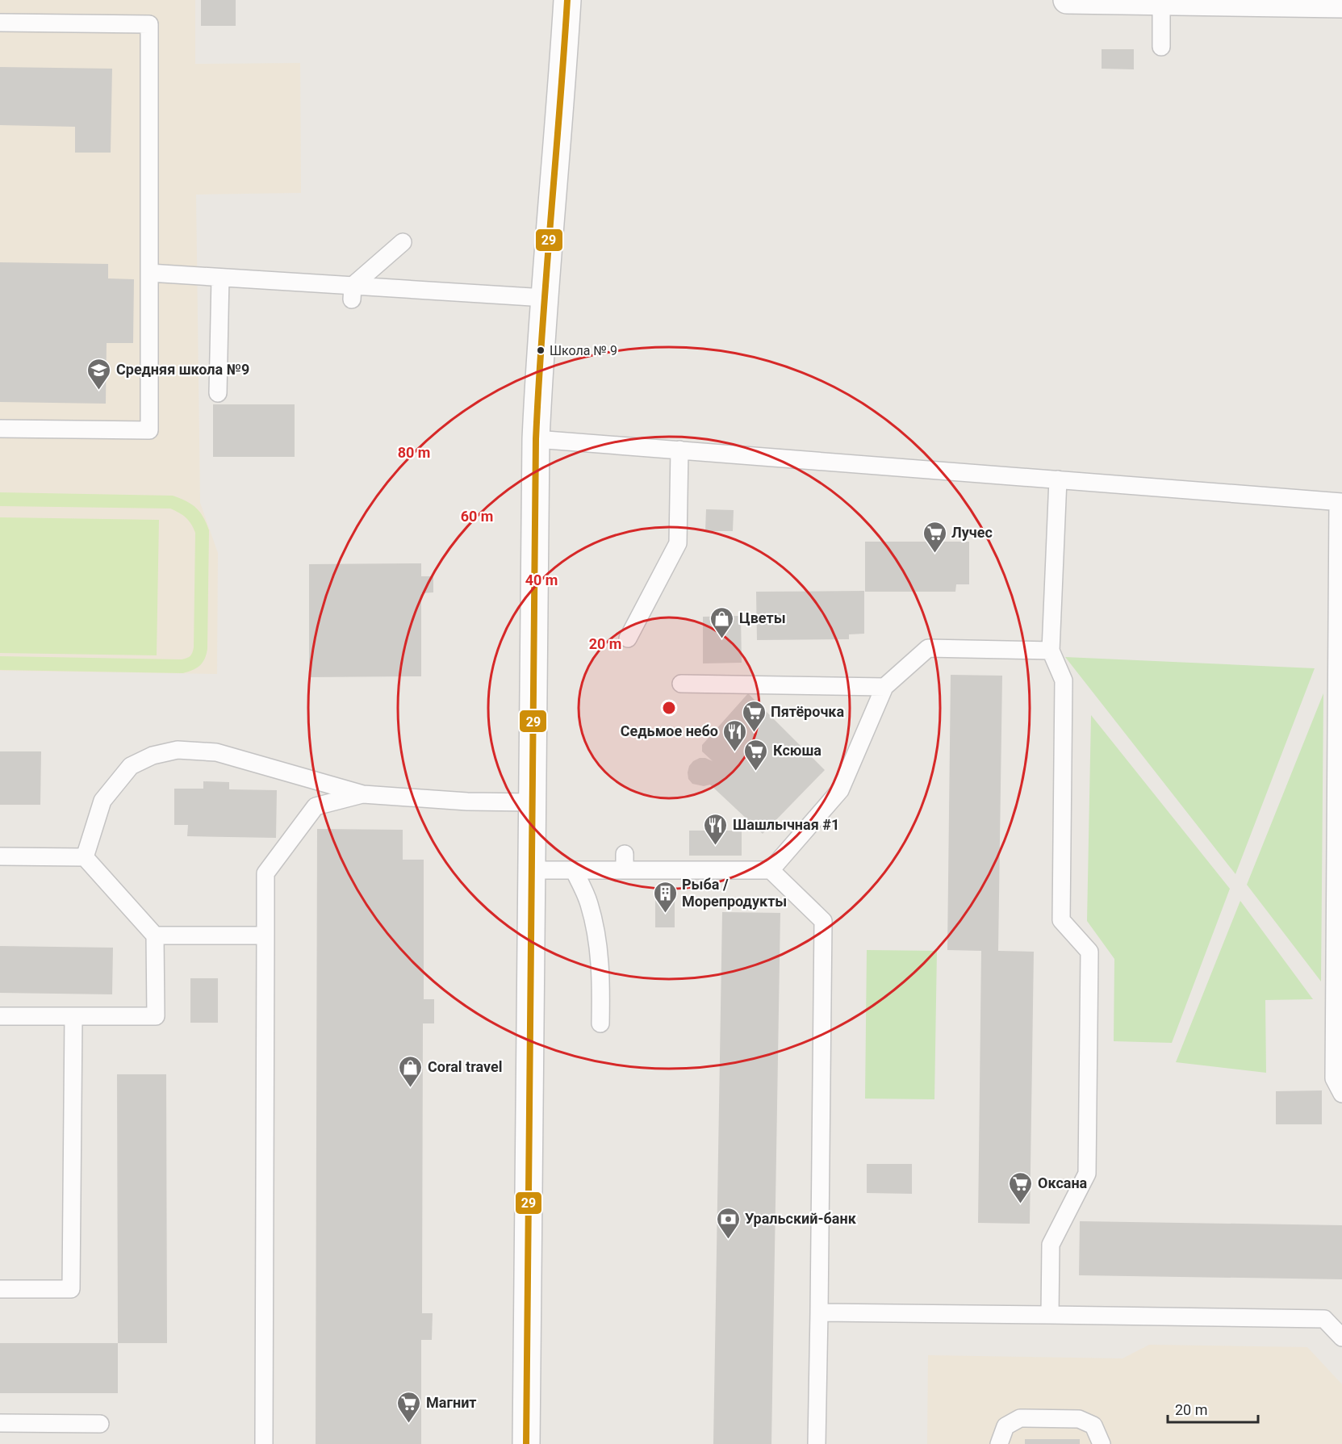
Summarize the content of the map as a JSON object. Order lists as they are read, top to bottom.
{
  "places": {
    "other": ["Школа № 9"],
    "school or university": ["Средняя школа №9"],
    "supermarket": [
      "Лучес",
      "Пятёрочка",
      "Ксюша",
      "Оксана",
      "Магнит"
    ],
    "shop": ["Цветы", "Coral travel"],
    "restaurant": ["Седьмое небо", "Шашлычная #1"],
    "building": ["Рыба / Морепродукты"],
    "bank": ["Уральский-банк"]
  },
  "lines": ["transit line 29"],
  "scale_bar": "20 m",
  "rings": [
    "80 m",
    "60 m",
    "40 m",
    "20 m"
  ]
}
